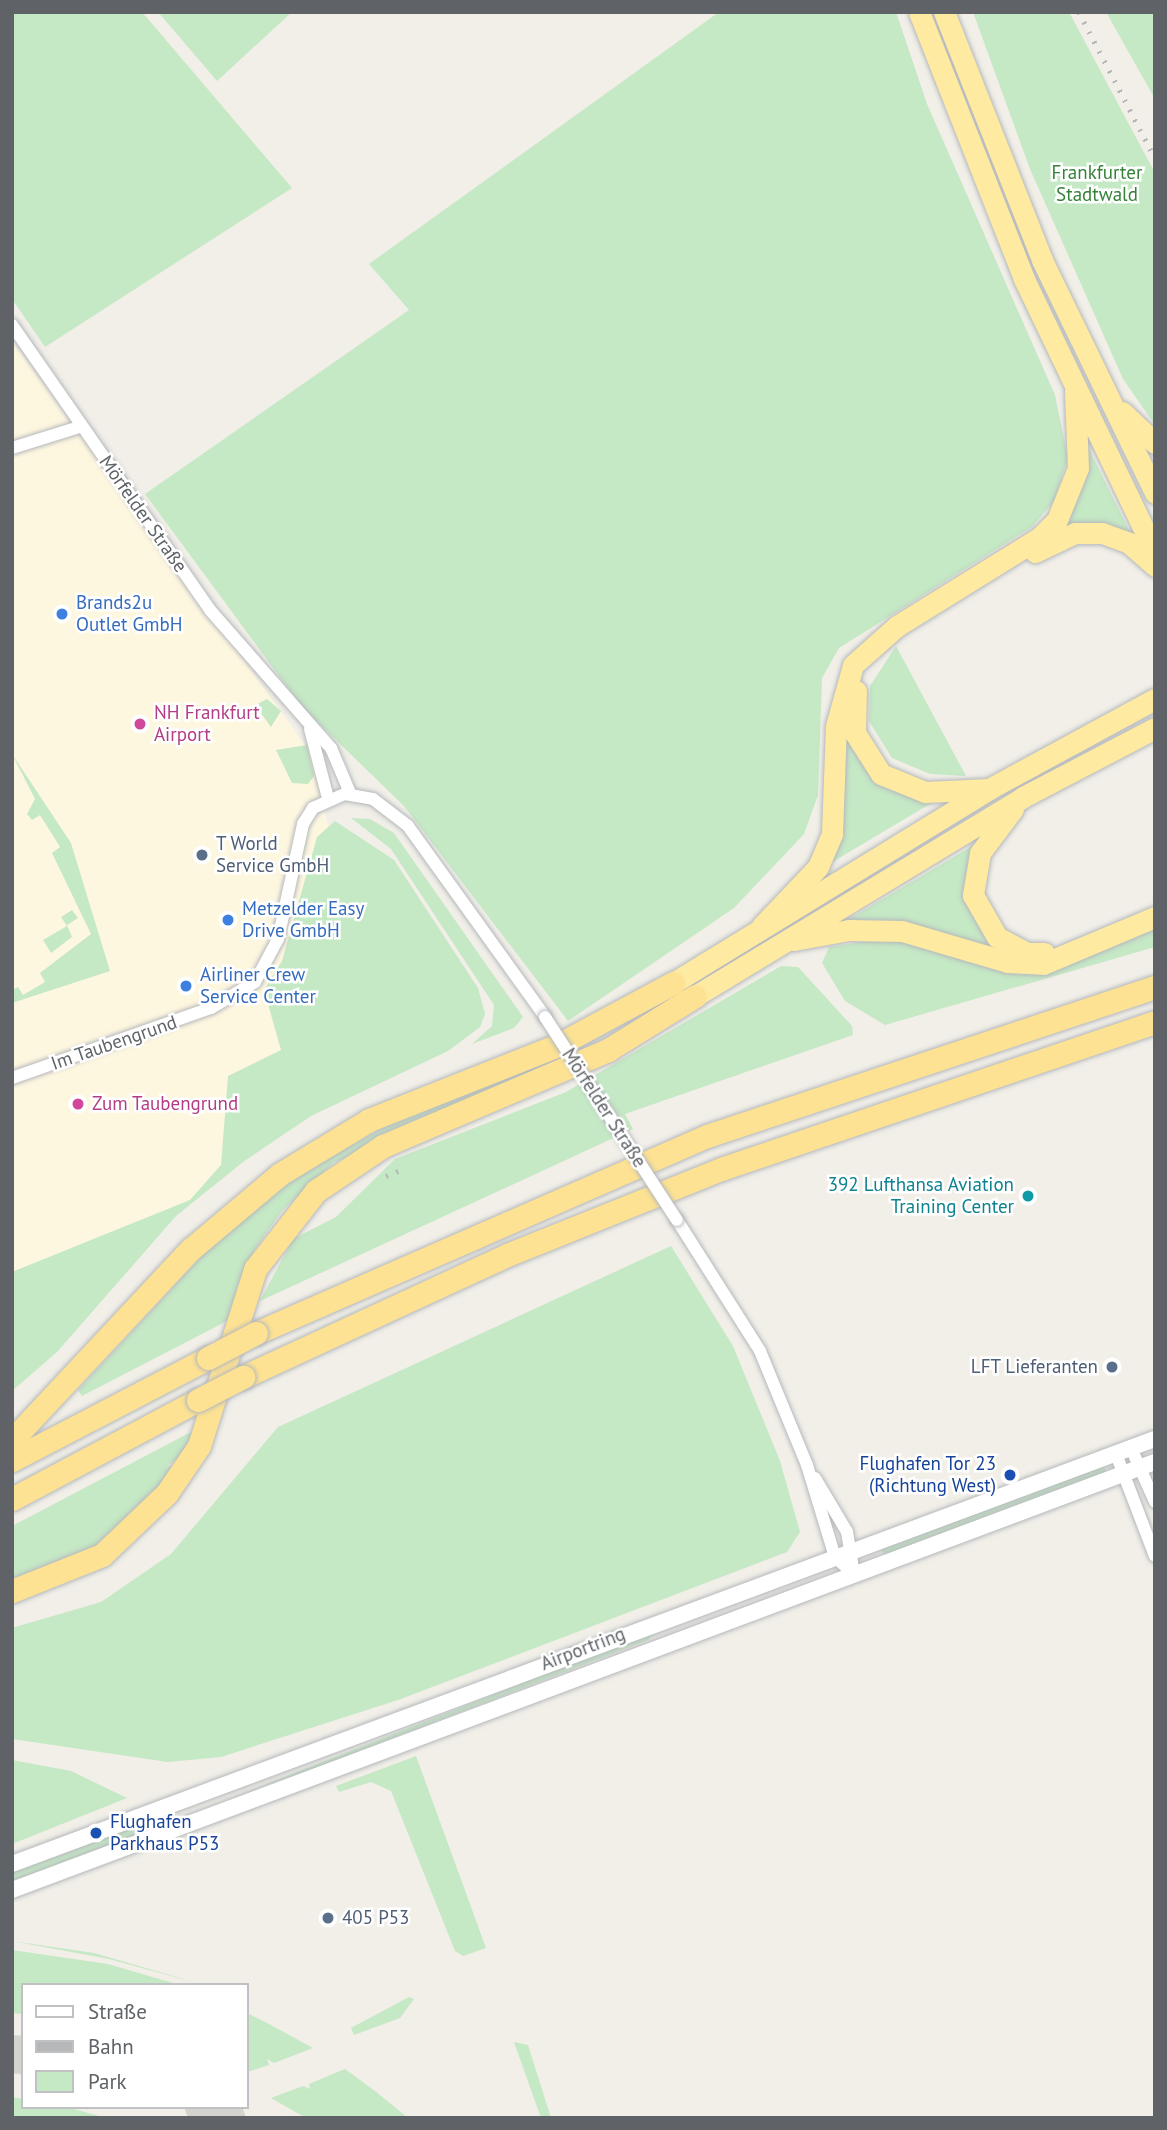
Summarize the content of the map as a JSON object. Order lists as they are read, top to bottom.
{
  "streets": {
    "street": ["Mörfelder Straße", "Im Taubengrund", "Airportring"]
  },
  "crossings": [
    ["Mörfelder Straße", "Im Taubengrund"],
    ["Mörfelder Straße", "Airportring"]
  ],
  "parks": ["Frankfurter Stadtwald"],
  "places": [
    "Brands2u Outlet GmbH",
    "NH Frankfurt Airport",
    "T World Service GmbH",
    "Metzelder Easy Drive GmbH",
    "Airliner Crew Service Center",
    "Zum Taubengrund",
    "392 Lufthansa Aviation Training Center",
    "LFT Lieferanten",
    "Flughafen Tor 23 (Richtung West)",
    "Flughafen Parkhaus P53",
    "405 P53"
  ],
  "legend": ["Straße", "Bahn", "Park"]
}
